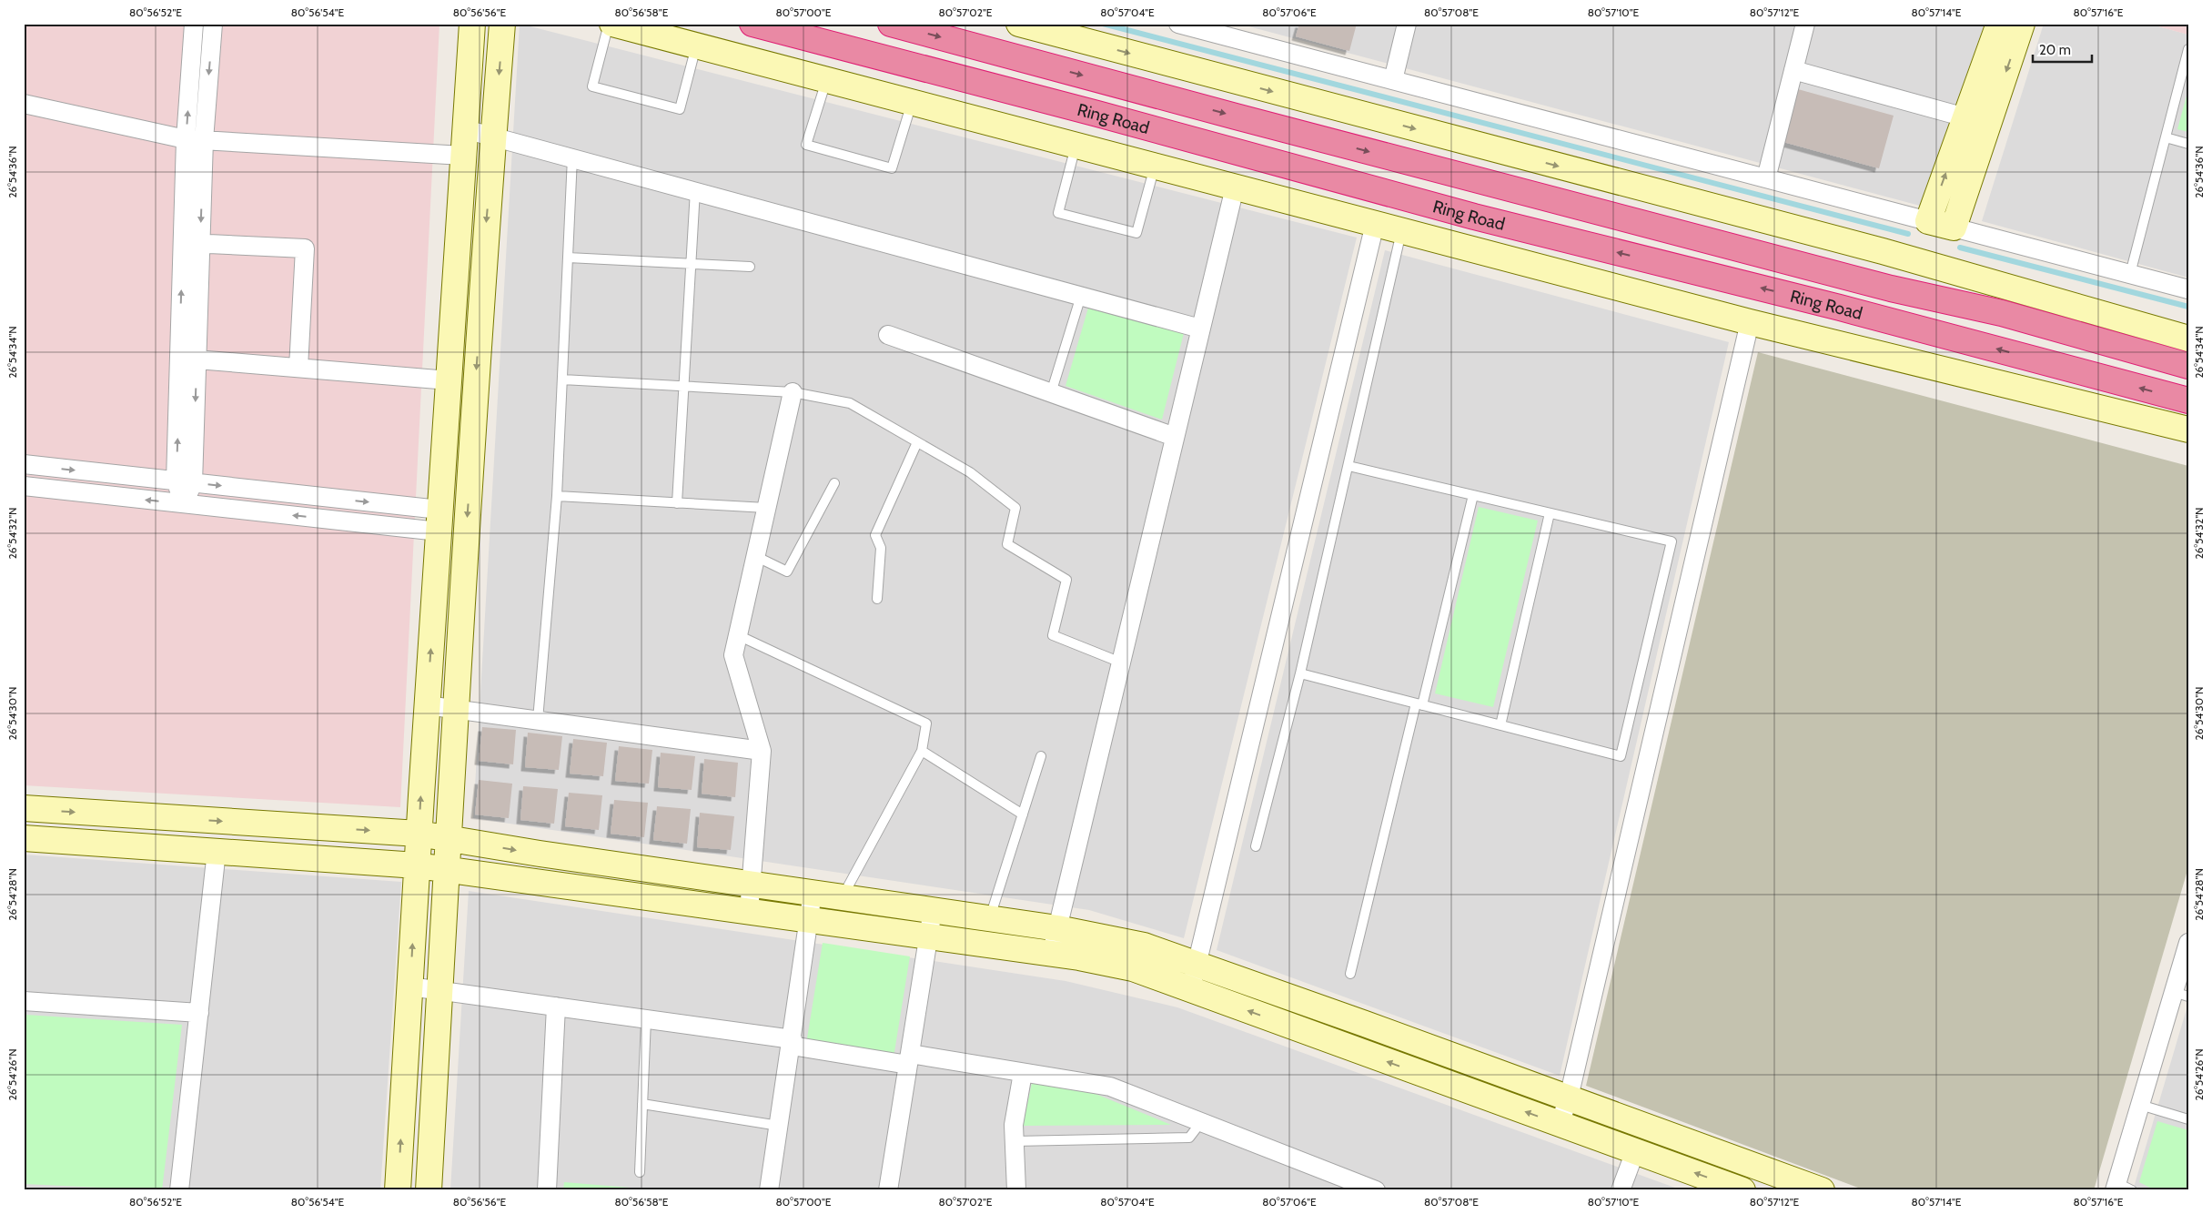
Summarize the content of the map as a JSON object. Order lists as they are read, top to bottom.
{
  "streets": {
    "highway": ["Ring Road"]
  },
  "scale_bar": "20 m",
  "coordinates": [
    "80°56'52\"E",
    "80°56'54\"E",
    "80°56'56\"E",
    "80°56'58\"E",
    "80°57'00\"E",
    "80°57'02\"E",
    "80°57'04\"E",
    "80°57'06\"E",
    "80°57'08\"E",
    "80°57'10\"E",
    "80°57'12\"E",
    "80°57'14\"E",
    "80°57'16\"E",
    "26°54'36\"N",
    "26°54'34\"N",
    "26°54'32\"N",
    "26°54'30\"N",
    "26°54'28\"N",
    "26°54'26\"N"
  ]
}
